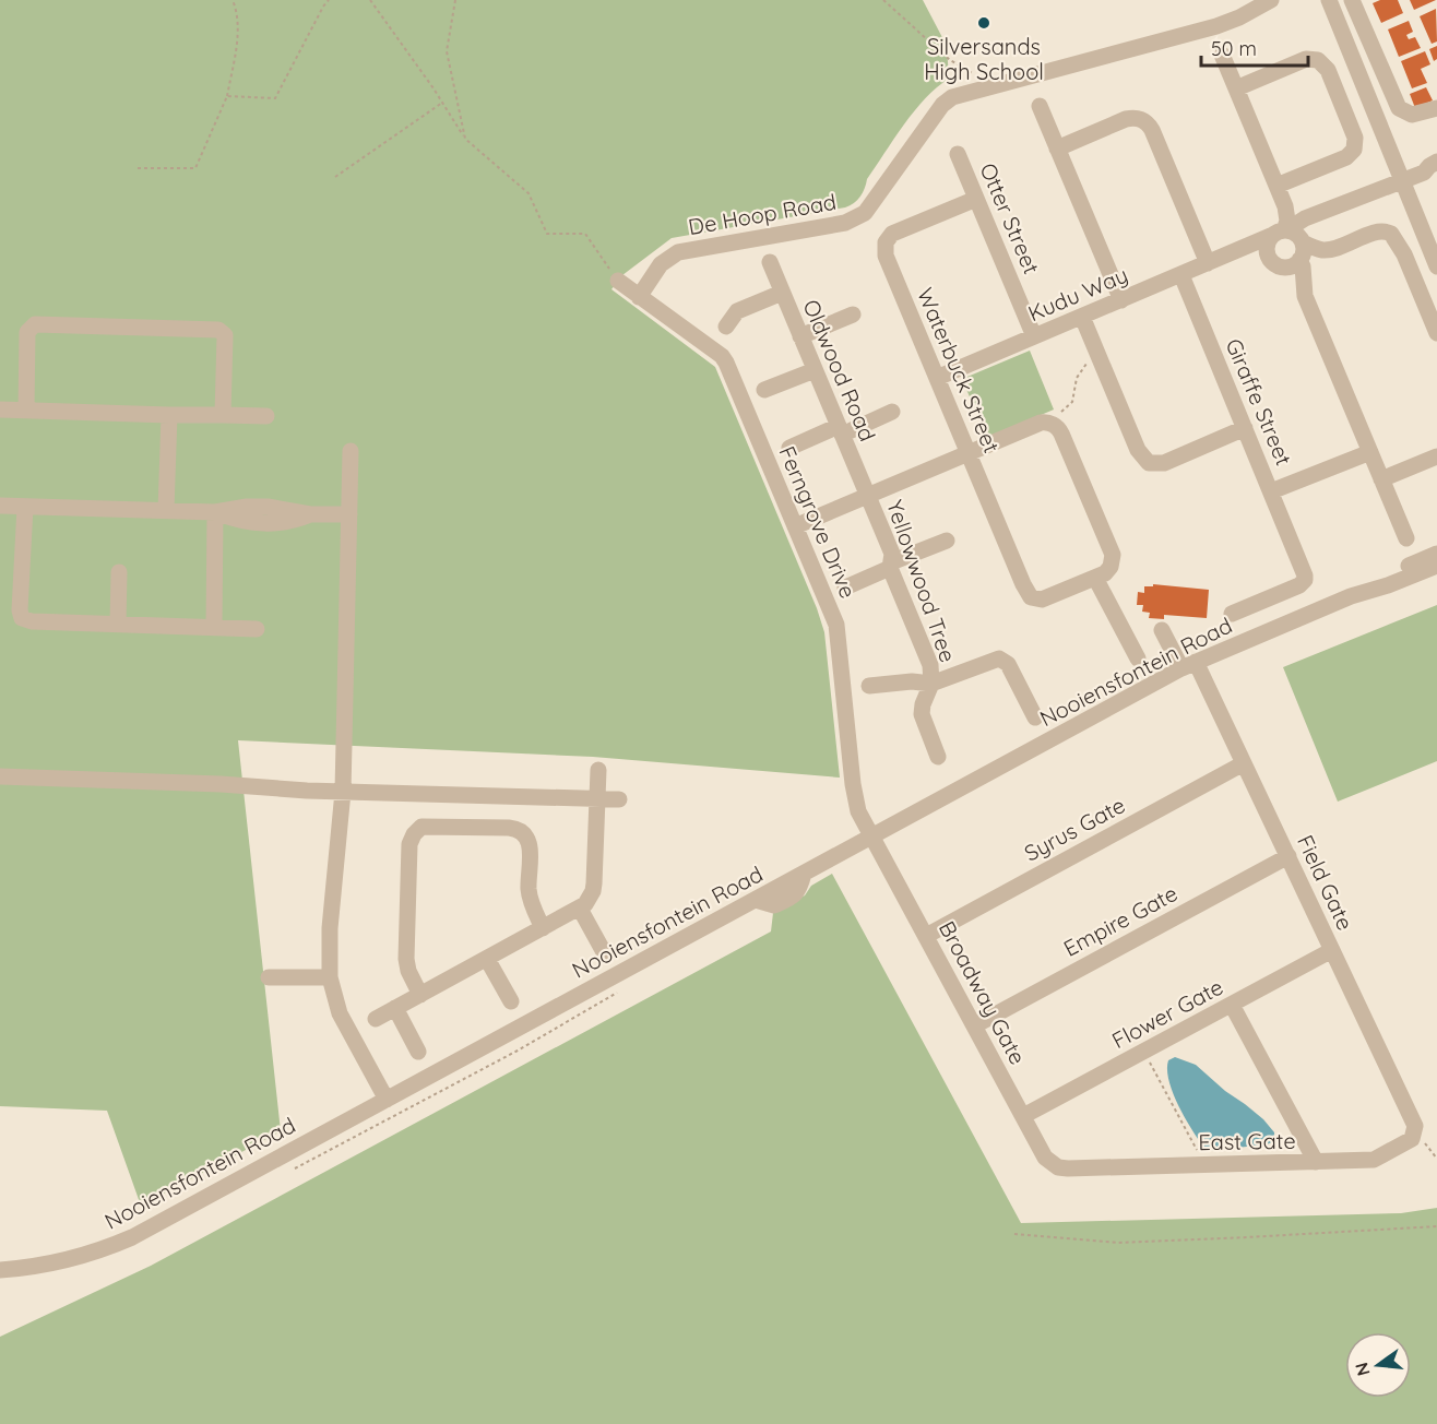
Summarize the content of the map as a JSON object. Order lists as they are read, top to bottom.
{
  "streets": {
    "street": [
      "De Hoop Road",
      "Otter Street",
      "Kudu Way",
      "Oldwood Road",
      "Waterbuck Street",
      "Giraffe Street",
      "Ferngrove Drive",
      "Yellowwood Tree",
      "Nooiensfontein Road",
      "Syrus Gate",
      "Field Gate",
      "Empire Gate",
      "Broadway Gate",
      "Flower Gate",
      "East Gate"
    ]
  },
  "crossings": [
    ["De Hoop Road", "Ferngrove Drive"],
    ["Otter Street", "Kudu Way"],
    ["Otter Street", "Waterbuck Street"],
    ["Kudu Way", "Waterbuck Street"],
    ["Kudu Way", "Giraffe Street"],
    ["Oldwood Road", "Yellowwood Tree"],
    ["Ferngrove Drive", "Nooiensfontein Road"],
    ["Ferngrove Drive", "Broadway Gate"],
    ["Nooiensfontein Road", "Field Gate"],
    ["Nooiensfontein Road", "Broadway Gate"],
    ["Syrus Gate", "Field Gate"],
    ["Syrus Gate", "Broadway Gate"],
    ["Field Gate", "Empire Gate"],
    ["Field Gate", "Flower Gate"],
    ["Field Gate", "East Gate"],
    ["Empire Gate", "Broadway Gate"],
    ["Broadway Gate", "Flower Gate"],
    ["Broadway Gate", "East Gate"]
  ],
  "places": ["Silversands High School"],
  "scale_bar": "50 m",
  "north": "left"
}
